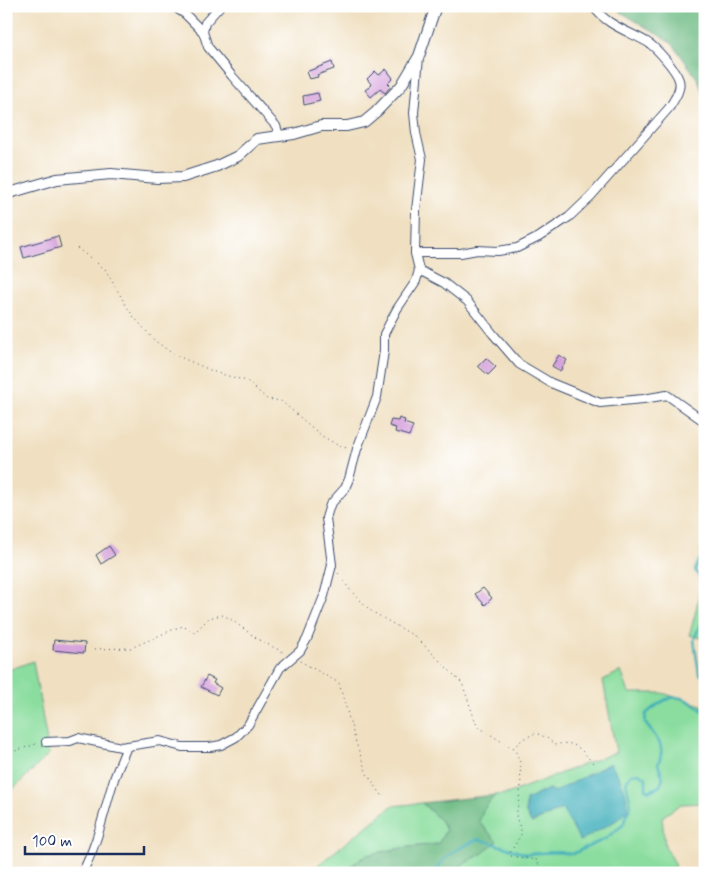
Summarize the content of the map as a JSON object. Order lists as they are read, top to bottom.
{
  "scale_bar": "100 m"
}
